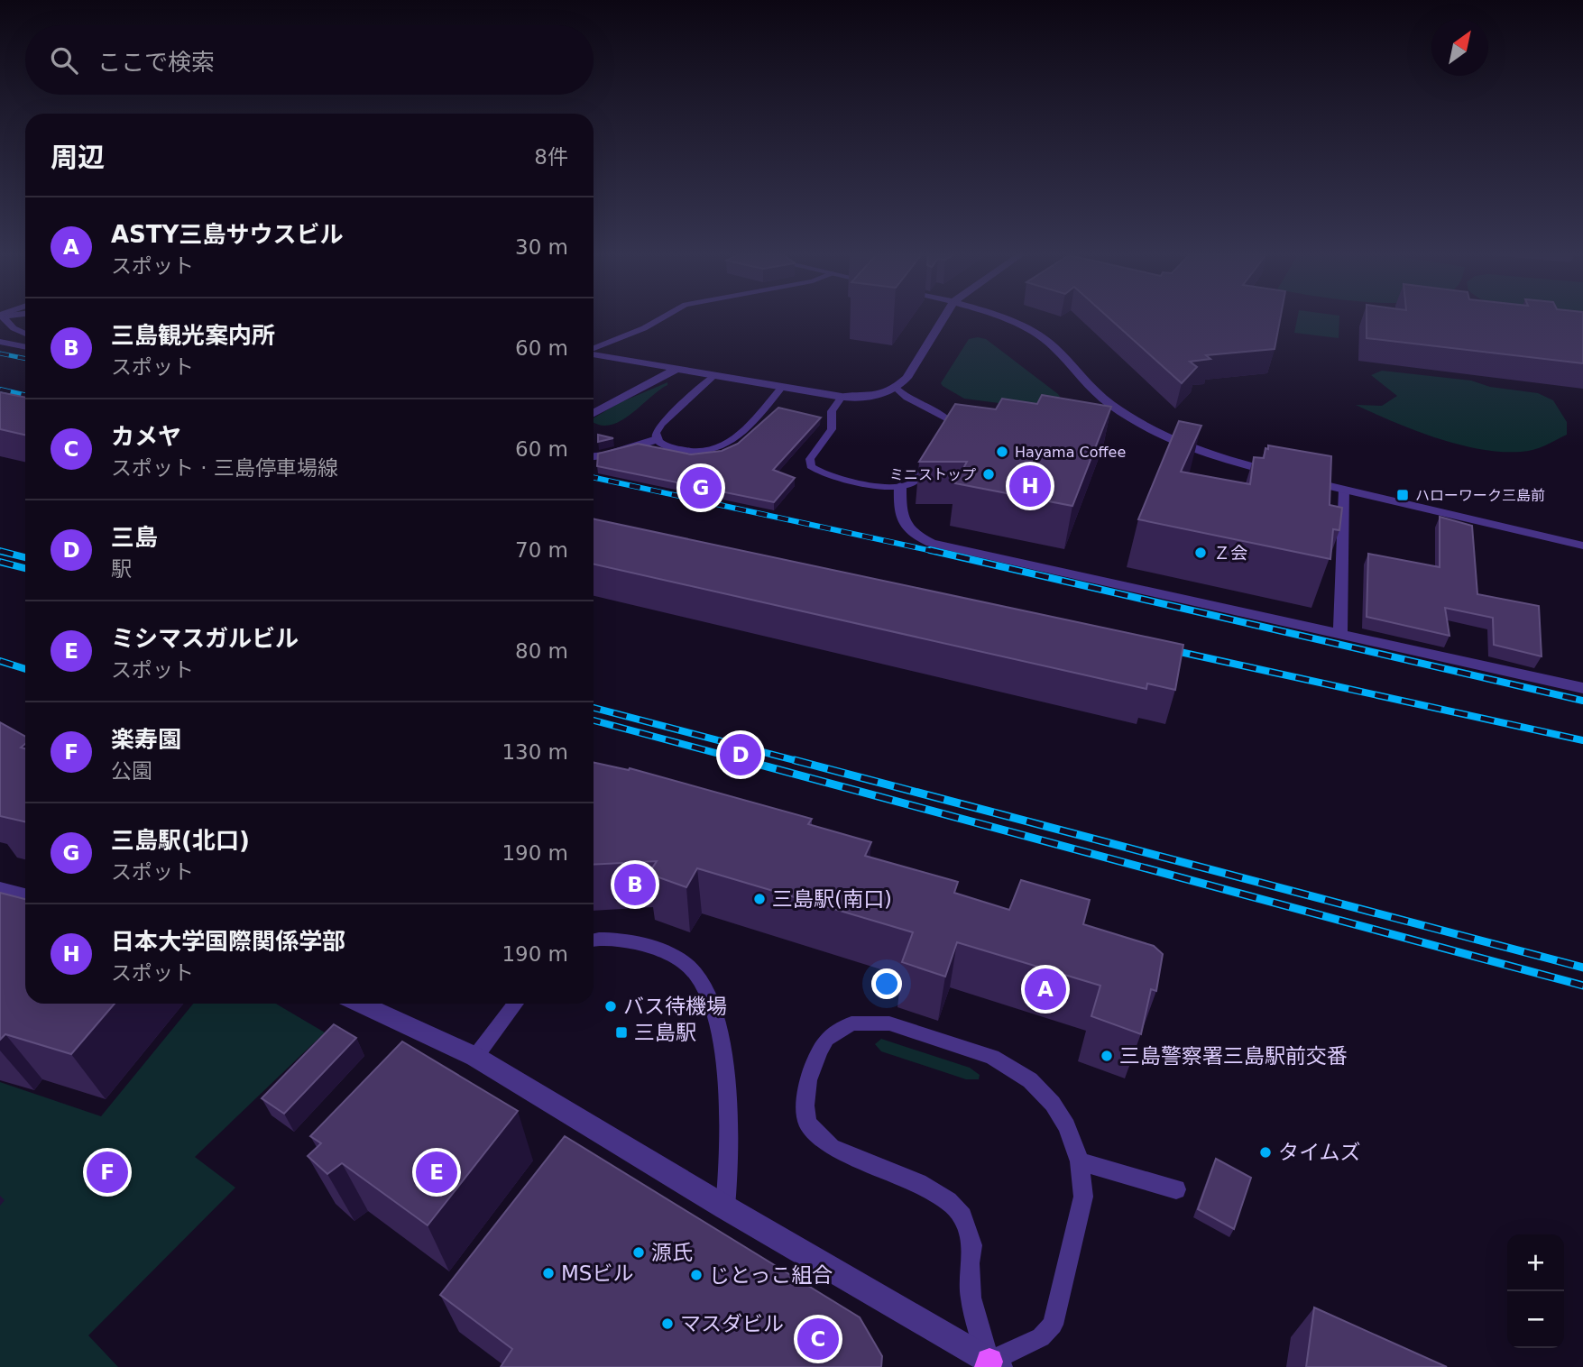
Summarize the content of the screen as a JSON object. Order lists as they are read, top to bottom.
{
  "places": {
    "other": [
      "Hayama Coffee",
      "ミニストップ",
      "Ｚ会",
      "三島駅(南口)",
      "バス待機場",
      "三島警察署三島駅前交番",
      "タイムズ",
      "源氏",
      "MSビル",
      "じとっこ組合",
      "マスダビル"
    ],
    "transit": ["ハローワーク三島前", "三島駅"]
  },
  "north": "top right",
  "page": {
    "search": "ここで検索",
    "heading": ["周辺", "8件"],
    "list": [
      {
        "mark": "A",
        "name": "ASTY三島サウスビル",
        "note": "スポット",
        "value": "30 m"
      },
      {
        "mark": "B",
        "name": "三島観光案内所",
        "note": "スポット",
        "value": "60 m"
      },
      {
        "mark": "C",
        "name": "カメヤ",
        "note": "スポット · 三島停車場線",
        "value": "60 m"
      },
      {
        "mark": "D",
        "name": "三島",
        "note": "駅",
        "value": "70 m"
      },
      {
        "mark": "E",
        "name": "ミシマスガルビル",
        "note": "スポット",
        "value": "80 m"
      },
      {
        "mark": "F",
        "name": "楽寿園",
        "note": "公園",
        "value": "130 m"
      },
      {
        "mark": "G",
        "name": "三島駅(北口)",
        "note": "スポット",
        "value": "190 m"
      },
      {
        "mark": "H",
        "name": "日本大学国際関係学部",
        "note": "スポット",
        "value": "190 m"
      }
    ],
    "pins": [
      "H",
      "G",
      "D",
      "B",
      "A",
      "E",
      "F",
      "C"
    ],
    "map_buttons": ["+", "−"]
  }
}
